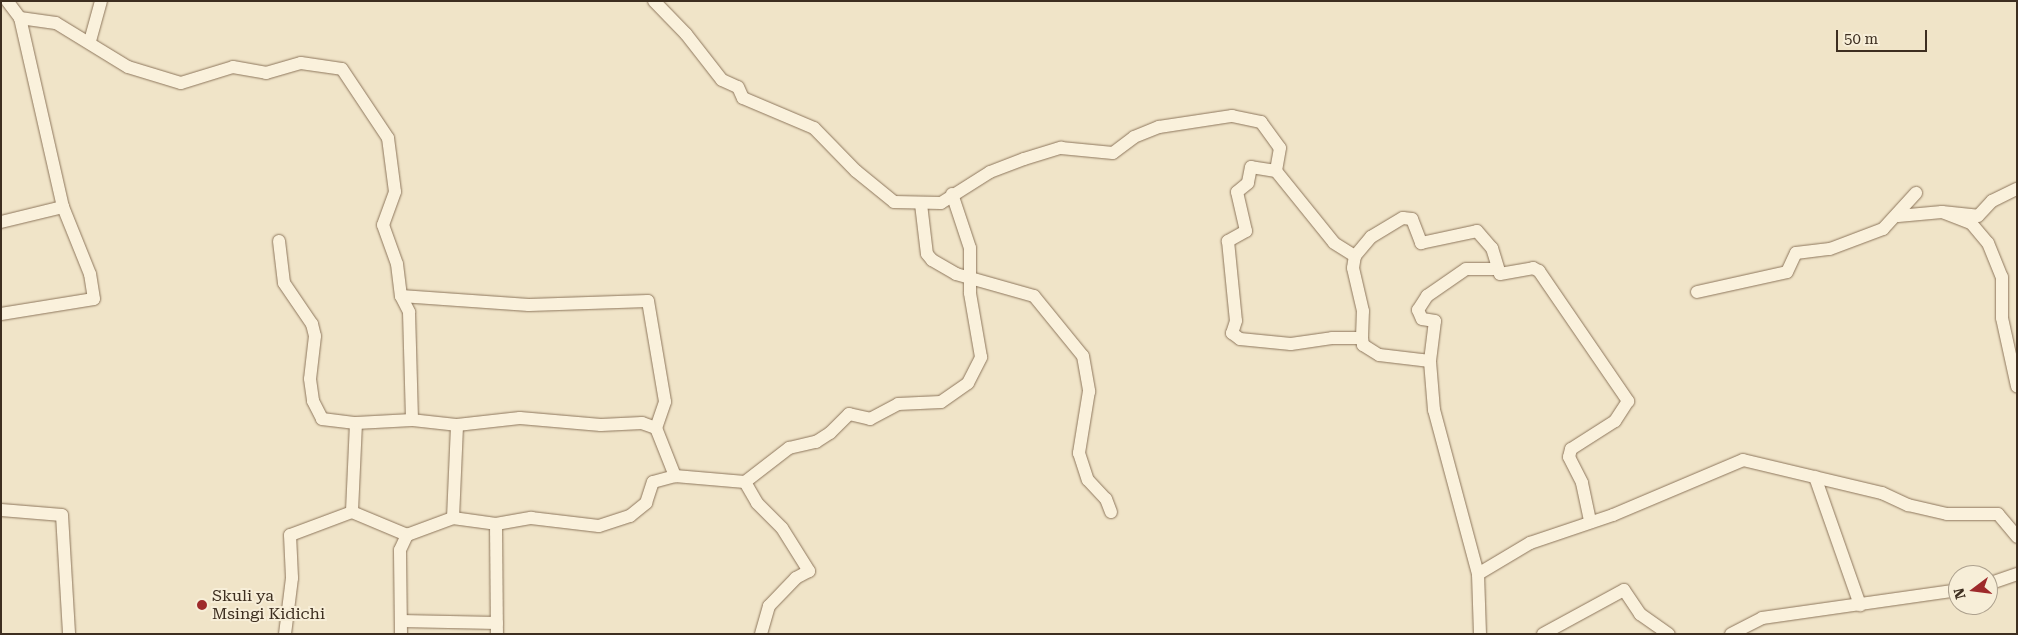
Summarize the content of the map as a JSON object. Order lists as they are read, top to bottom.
{
  "places": ["Skuli ya Msingi Kidichi"],
  "scale_bar": "50 m",
  "north": "left"
}
